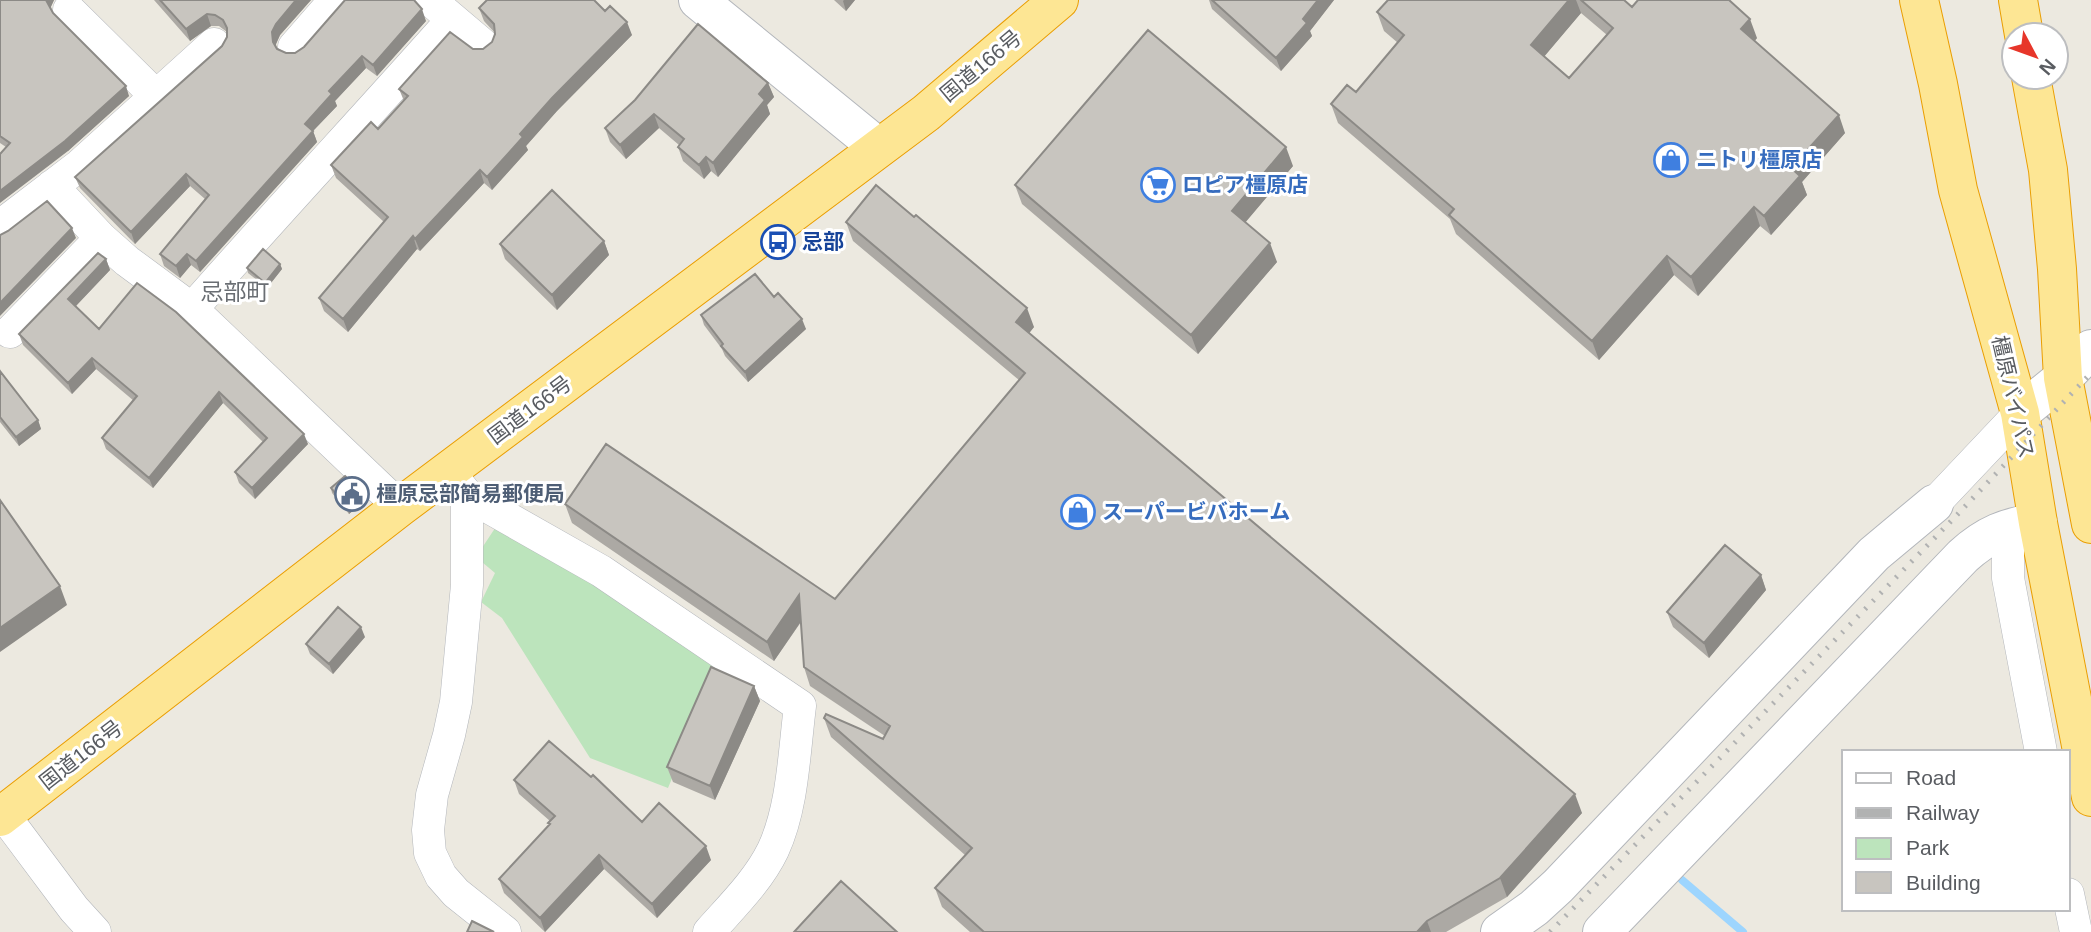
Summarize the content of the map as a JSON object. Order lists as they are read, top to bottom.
{
  "streets": {
    "highway": ["国道166号", "橿原バイパス"]
  },
  "districts": ["忌部町"],
  "places": {
    "shop": ["ニトリ橿原店", "スーパービバホーム"],
    "supermarket": ["ロピア橿原店"],
    "bus stop": ["忌部"],
    "public building": ["橿原忌部簡易郵便局"]
  },
  "legend": [
    "Road",
    "Railway",
    "Park",
    "Building"
  ],
  "north": "bottom right"
}
